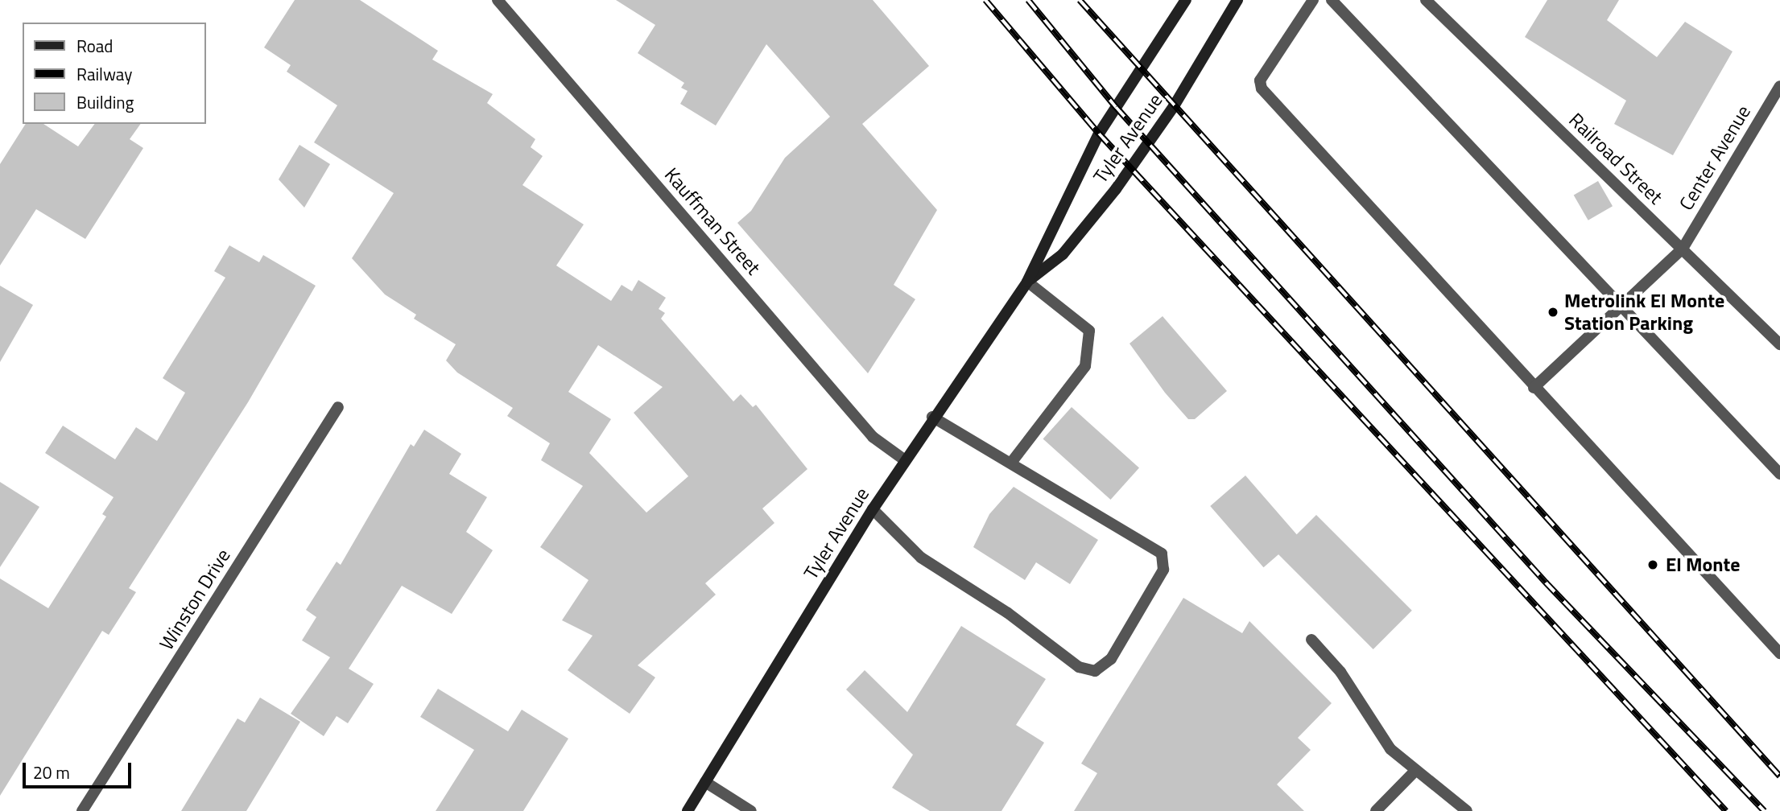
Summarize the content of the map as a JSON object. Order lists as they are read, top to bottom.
{
  "streets": {
    "main road": ["Tyler Avenue"],
    "street": [
      "Center Avenue",
      "Railroad Street",
      "Kauffman Street",
      "Winston Drive"
    ]
  },
  "crossings": [
    ["Tyler Avenue", "Kauffman Street"],
    ["Center Avenue", "Railroad Street"]
  ],
  "places": ["Metrolink El Monte Station Parking", "El Monte"],
  "legend": ["Road", "Railway", "Building"],
  "scale_bar": "20 m"
}
